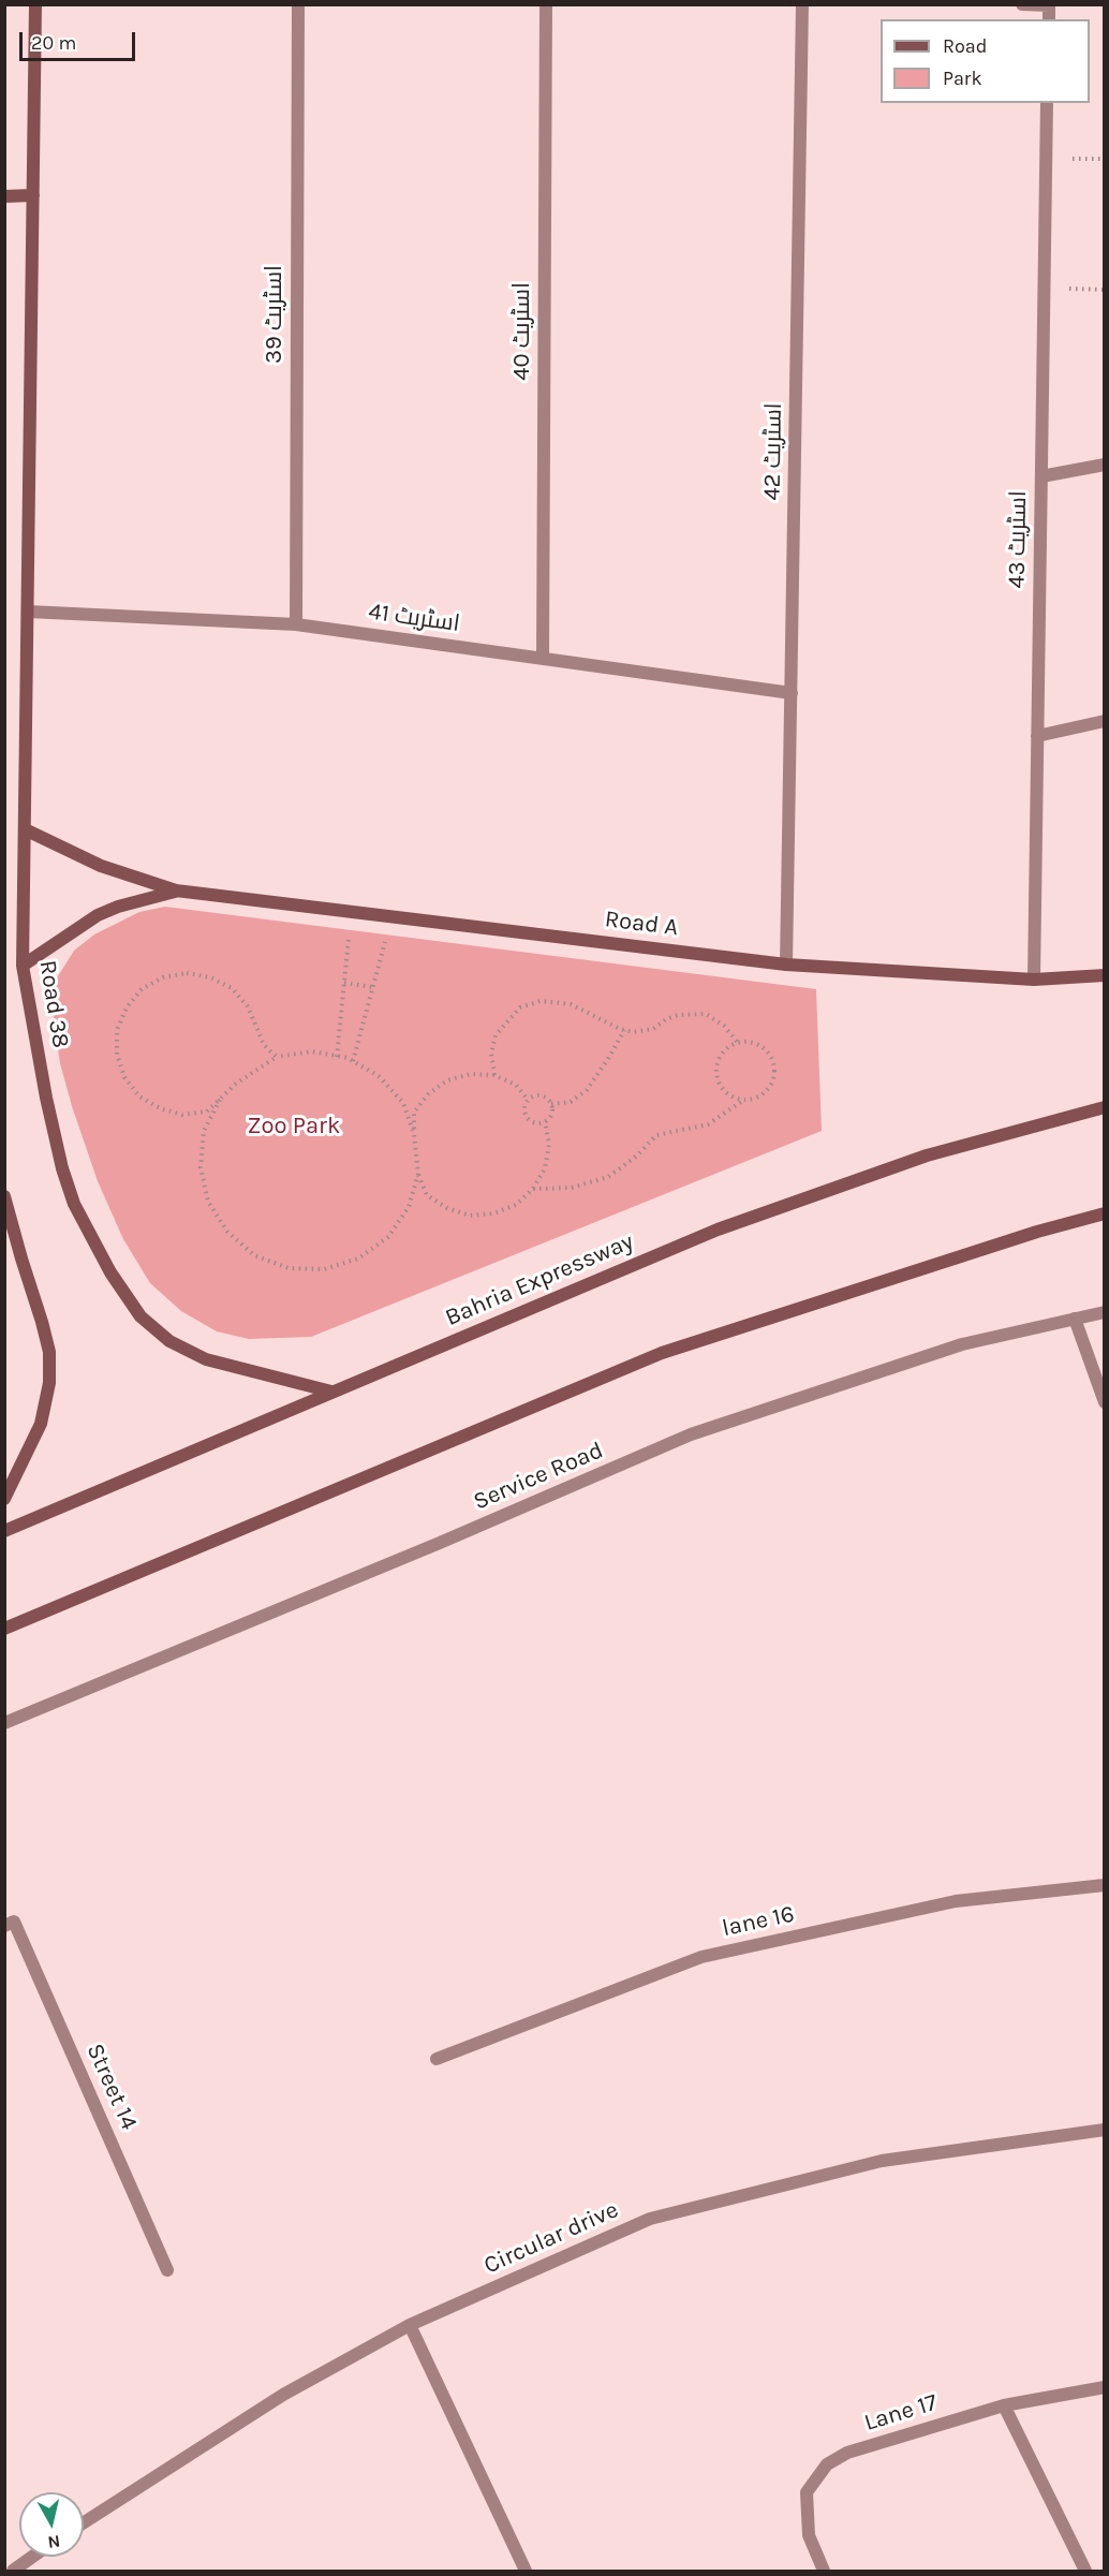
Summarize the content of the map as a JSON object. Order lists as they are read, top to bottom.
{
  "streets": {
    "main road": ["Road A", "Road 38", "Bahria Expressway"],
    "street": [
      "اسٹریٹ 39",
      "اسٹریٹ 40",
      "اسٹریٹ 42",
      "اسٹریٹ 43",
      "اسٹریٹ 41",
      "Service Road",
      "lane 16",
      "Street 14",
      "Circular drive",
      "Lane 17"
    ]
  },
  "crossings": [
    ["اسٹریٹ 39", "اسٹریٹ 41"],
    ["اسٹریٹ 40", "اسٹریٹ 41"],
    ["اسٹریٹ 42", "اسٹریٹ 41"],
    ["اسٹریٹ 42", "Road A"],
    ["اسٹریٹ 43", "Road A"],
    ["اسٹریٹ 41", "Road 38"],
    ["Road 38", "Bahria Expressway"]
  ],
  "parks": ["Zoo Park"],
  "legend": ["Road", "Park"],
  "scale_bar": "20 m",
  "north": "bottom"
}
